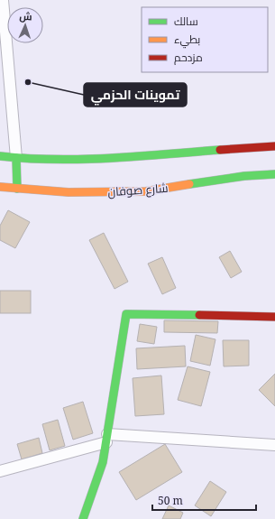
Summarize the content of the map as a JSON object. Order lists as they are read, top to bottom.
{
  "streets": {
    "street": ["شارع صوفان"]
  },
  "places": ["تموينات الحزمي"],
  "legend": ["سالك", "بطيء", "مزدحم"],
  "scale_bar": "50 m",
  "north": "top"
}
